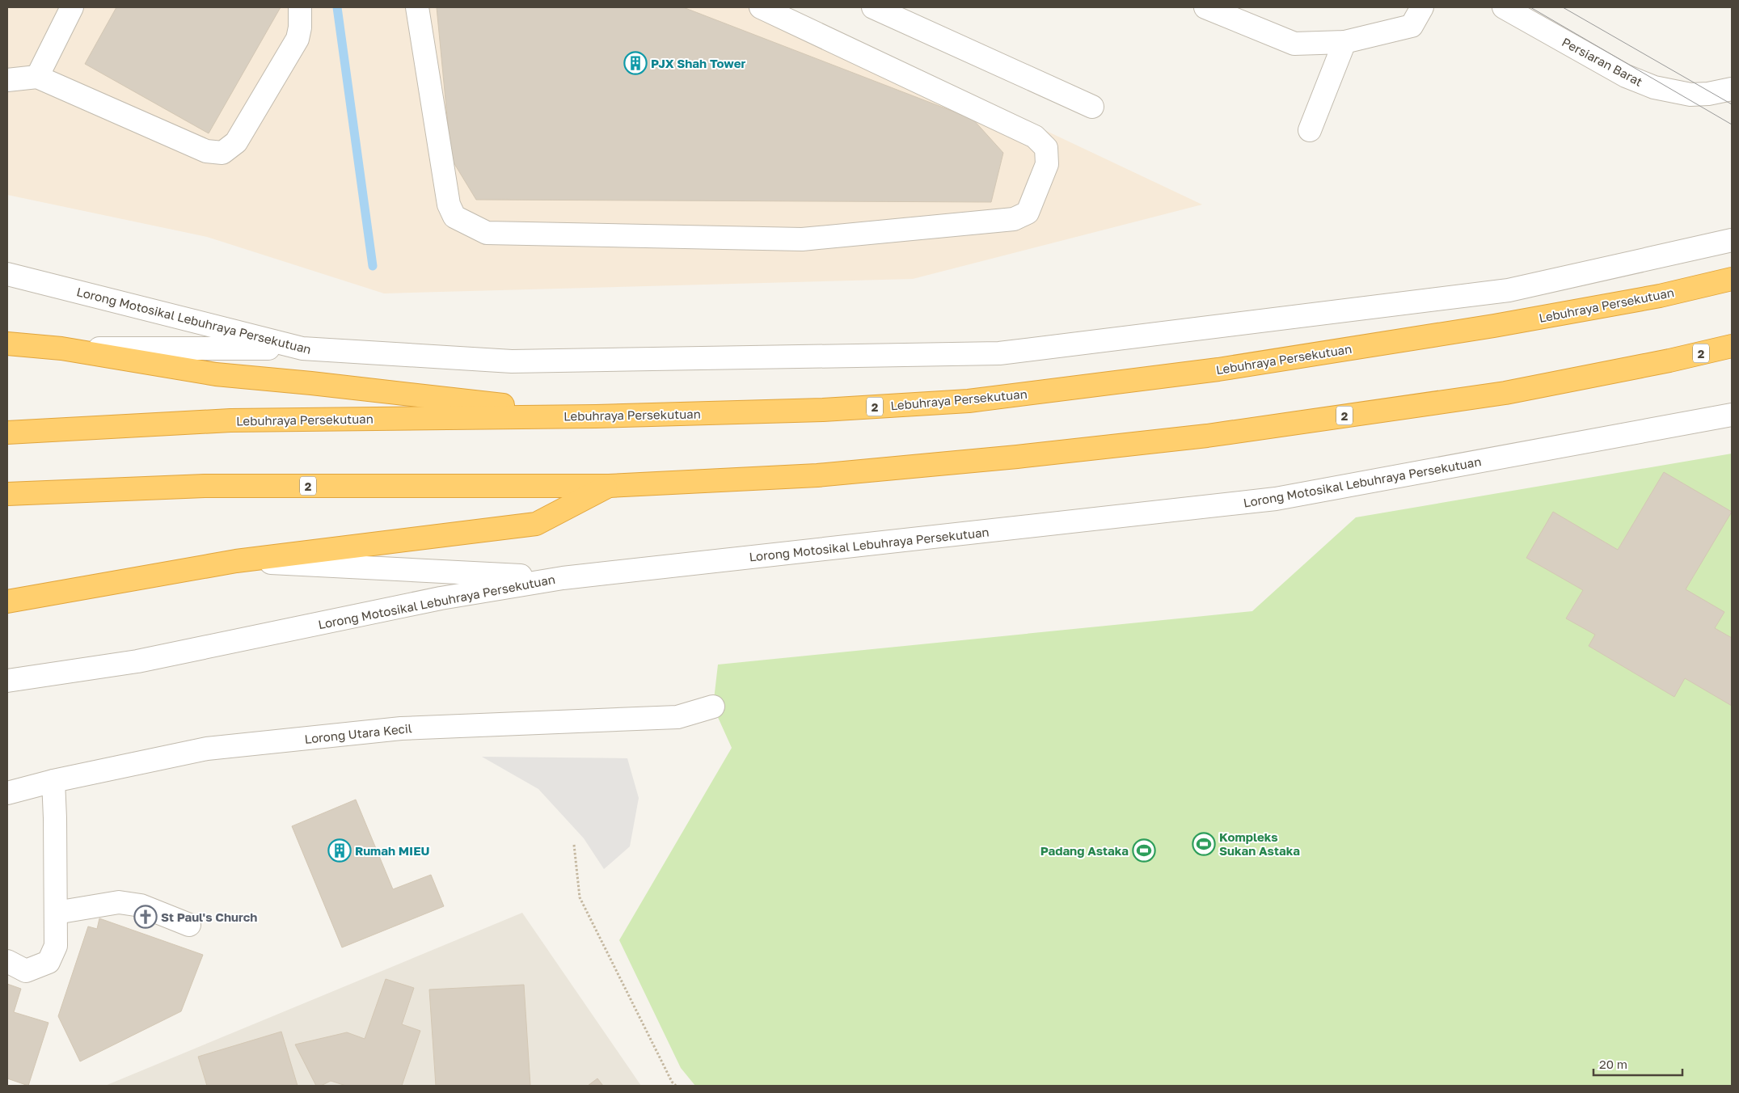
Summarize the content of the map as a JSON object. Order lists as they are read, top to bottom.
{
  "streets": {
    "highway": ["Lebuhraya Persekutuan", "2"],
    "street": ["Persiaran Barat", "Lorong Motosikal Lebuhraya Persekutuan", "Lorong Utara Kecil"]
  },
  "places": {
    "building": ["PJX Shah Tower", "Rumah MIEU"],
    "sports": ["Kompleks Sukan Astaka", "Padang Astaka"],
    "church": ["St Paul's Church"]
  },
  "scale_bar": "20 m"
}
